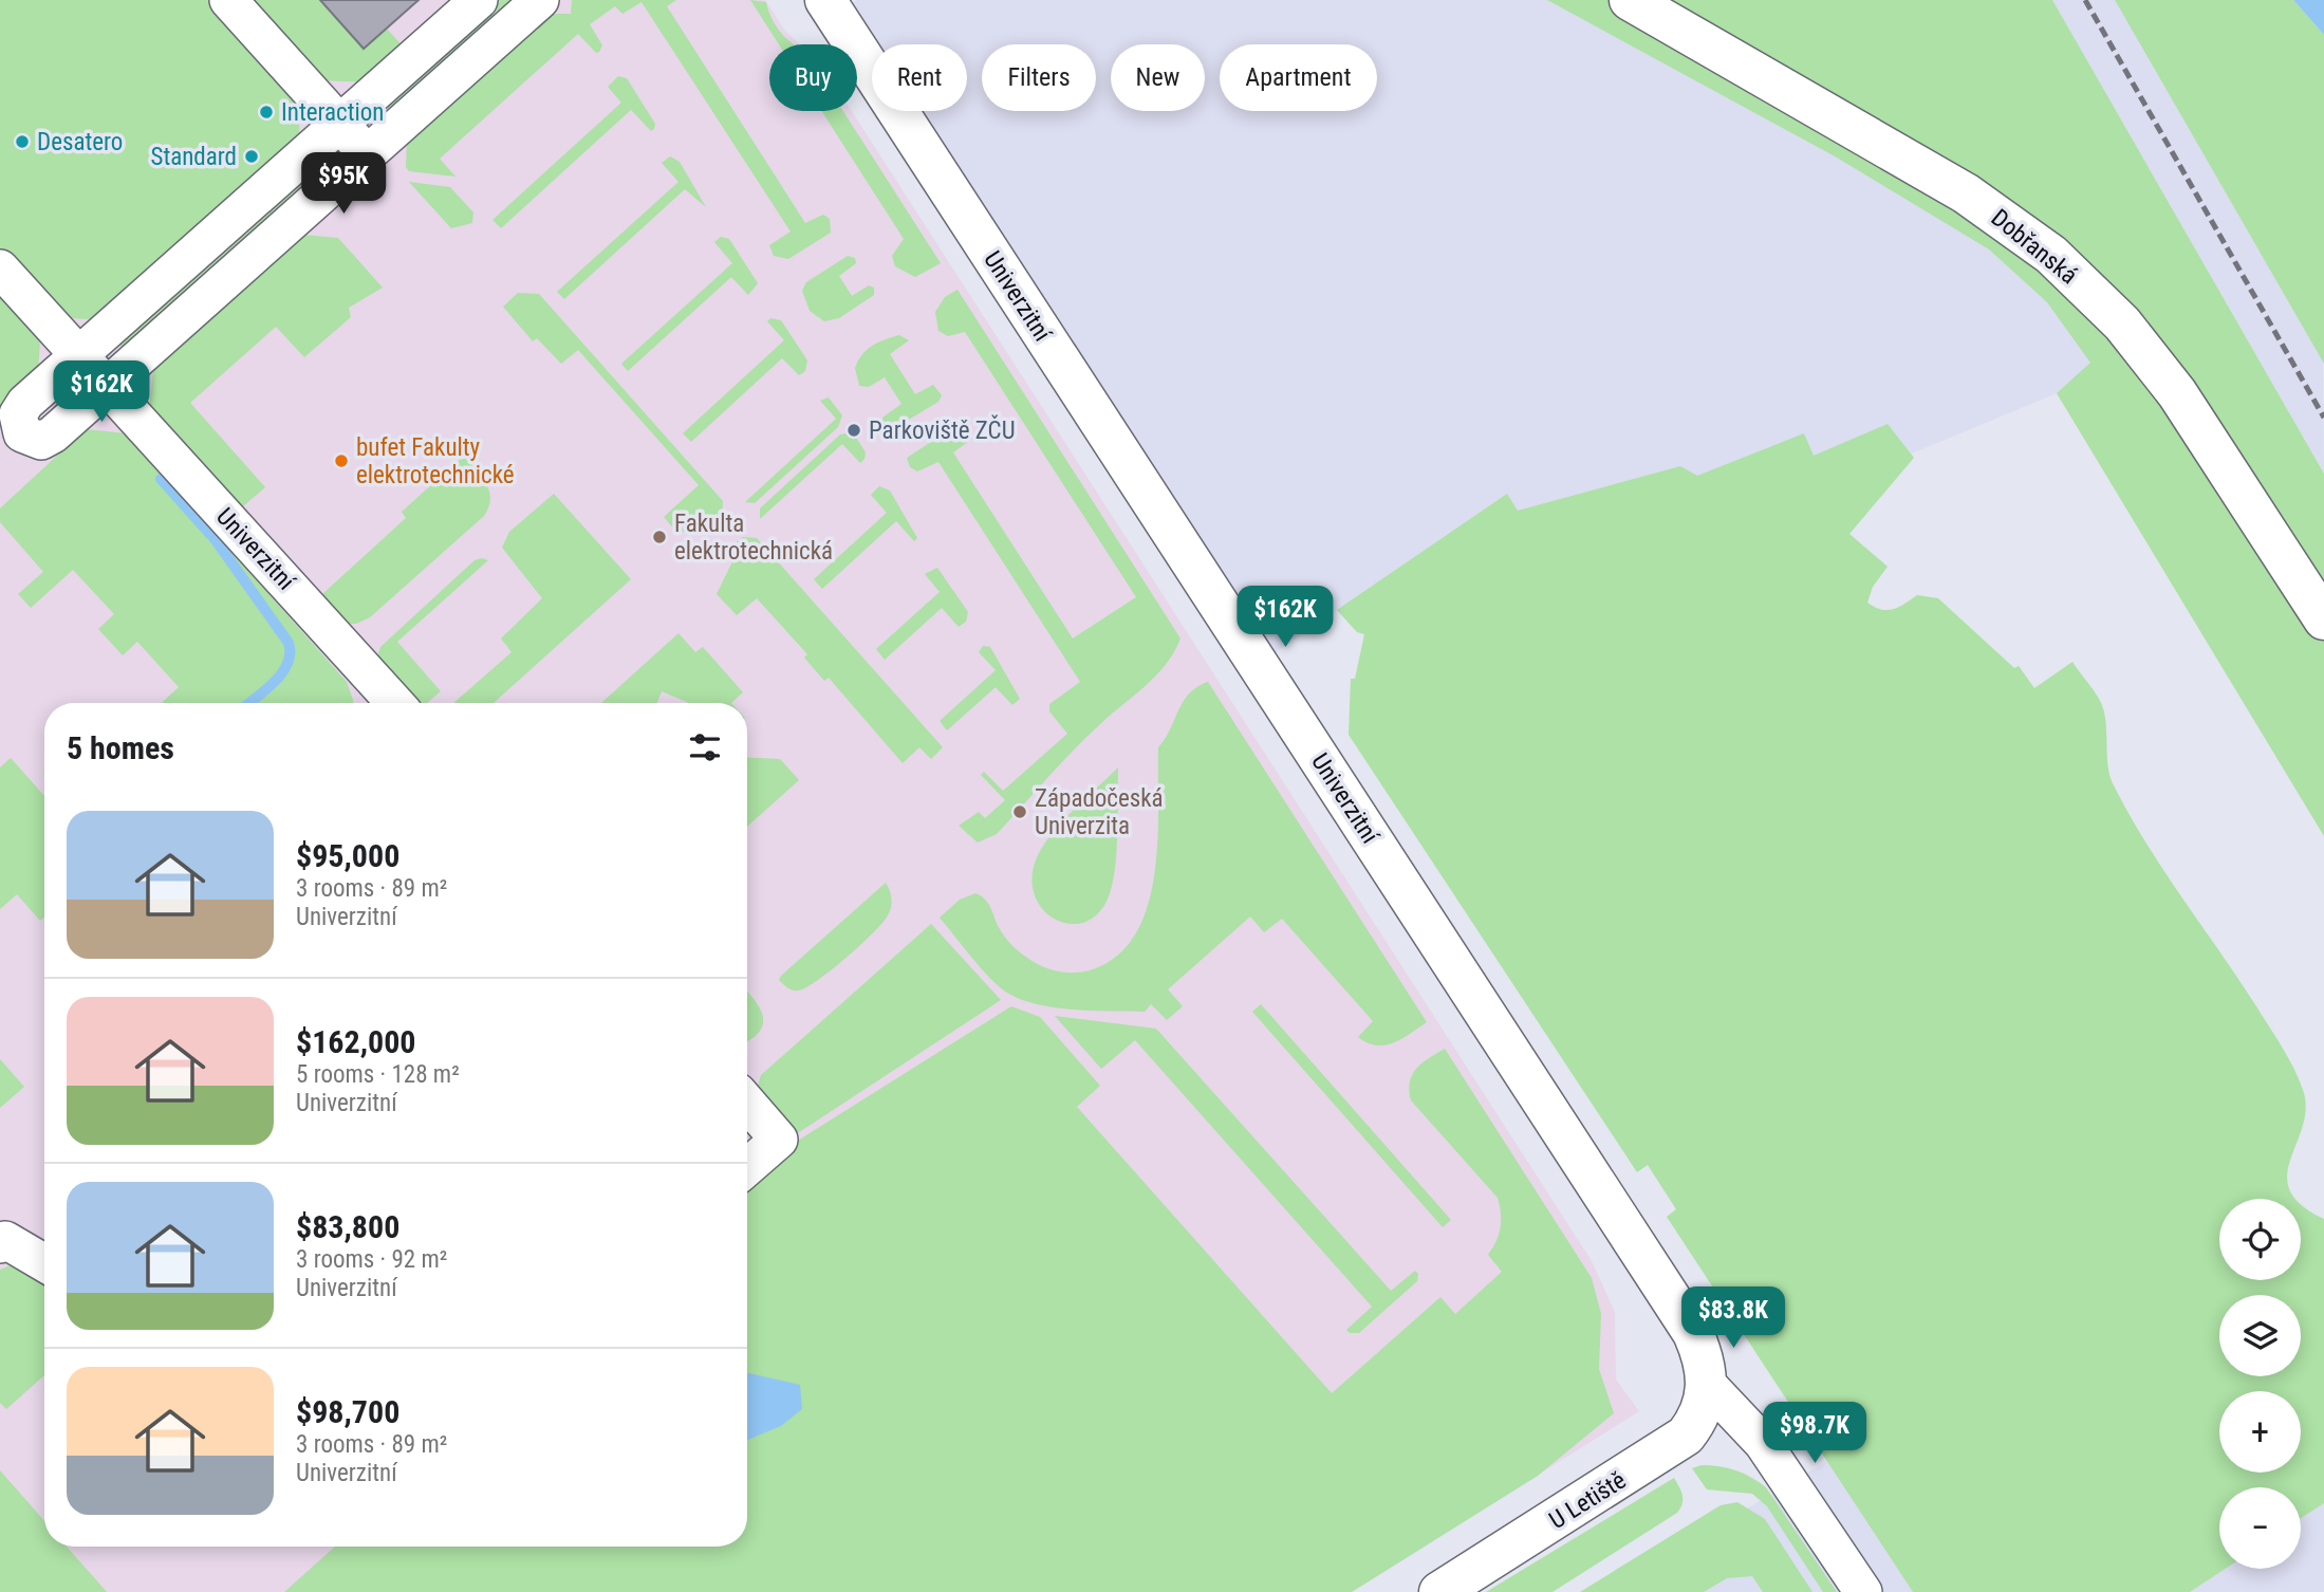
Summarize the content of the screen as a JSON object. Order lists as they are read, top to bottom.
{
  "streets": {
    "street": ["Dobřanská", "Univerzitní", "U Letiště"]
  },
  "crossings": [
    ["Univerzitní", "U Letiště"]
  ],
  "places": [
    "Interaction",
    "Desatero",
    "Standard",
    "Parkoviště ZČU",
    "bufet Fakulty elektrotechnické",
    "Fakulta elektrotechnická",
    "Západočeská Univerzita"
  ],
  "page": {
    "chip": [
      "Buy",
      "Rent",
      "Filters",
      "New",
      "Apartment"
    ],
    "price": [
      "$95K",
      "$162K",
      "$162K",
      "$83.8K",
      "$98.7K"
    ],
    "heading": "5 homes",
    "list": [
      {
        "name": "$95,000",
        "note": "3 rooms · 89 m² · Univerzitní"
      },
      {
        "name": "$162,000",
        "note": "5 rooms · 128 m² · Univerzitní"
      },
      {
        "name": "$83,800",
        "note": "3 rooms · 92 m² · Univerzitní"
      },
      {
        "name": "$98,700",
        "note": "3 rooms · 89 m² · Univerzitní"
      }
    ],
    "map_buttons": ["+", "−"]
  }
}
